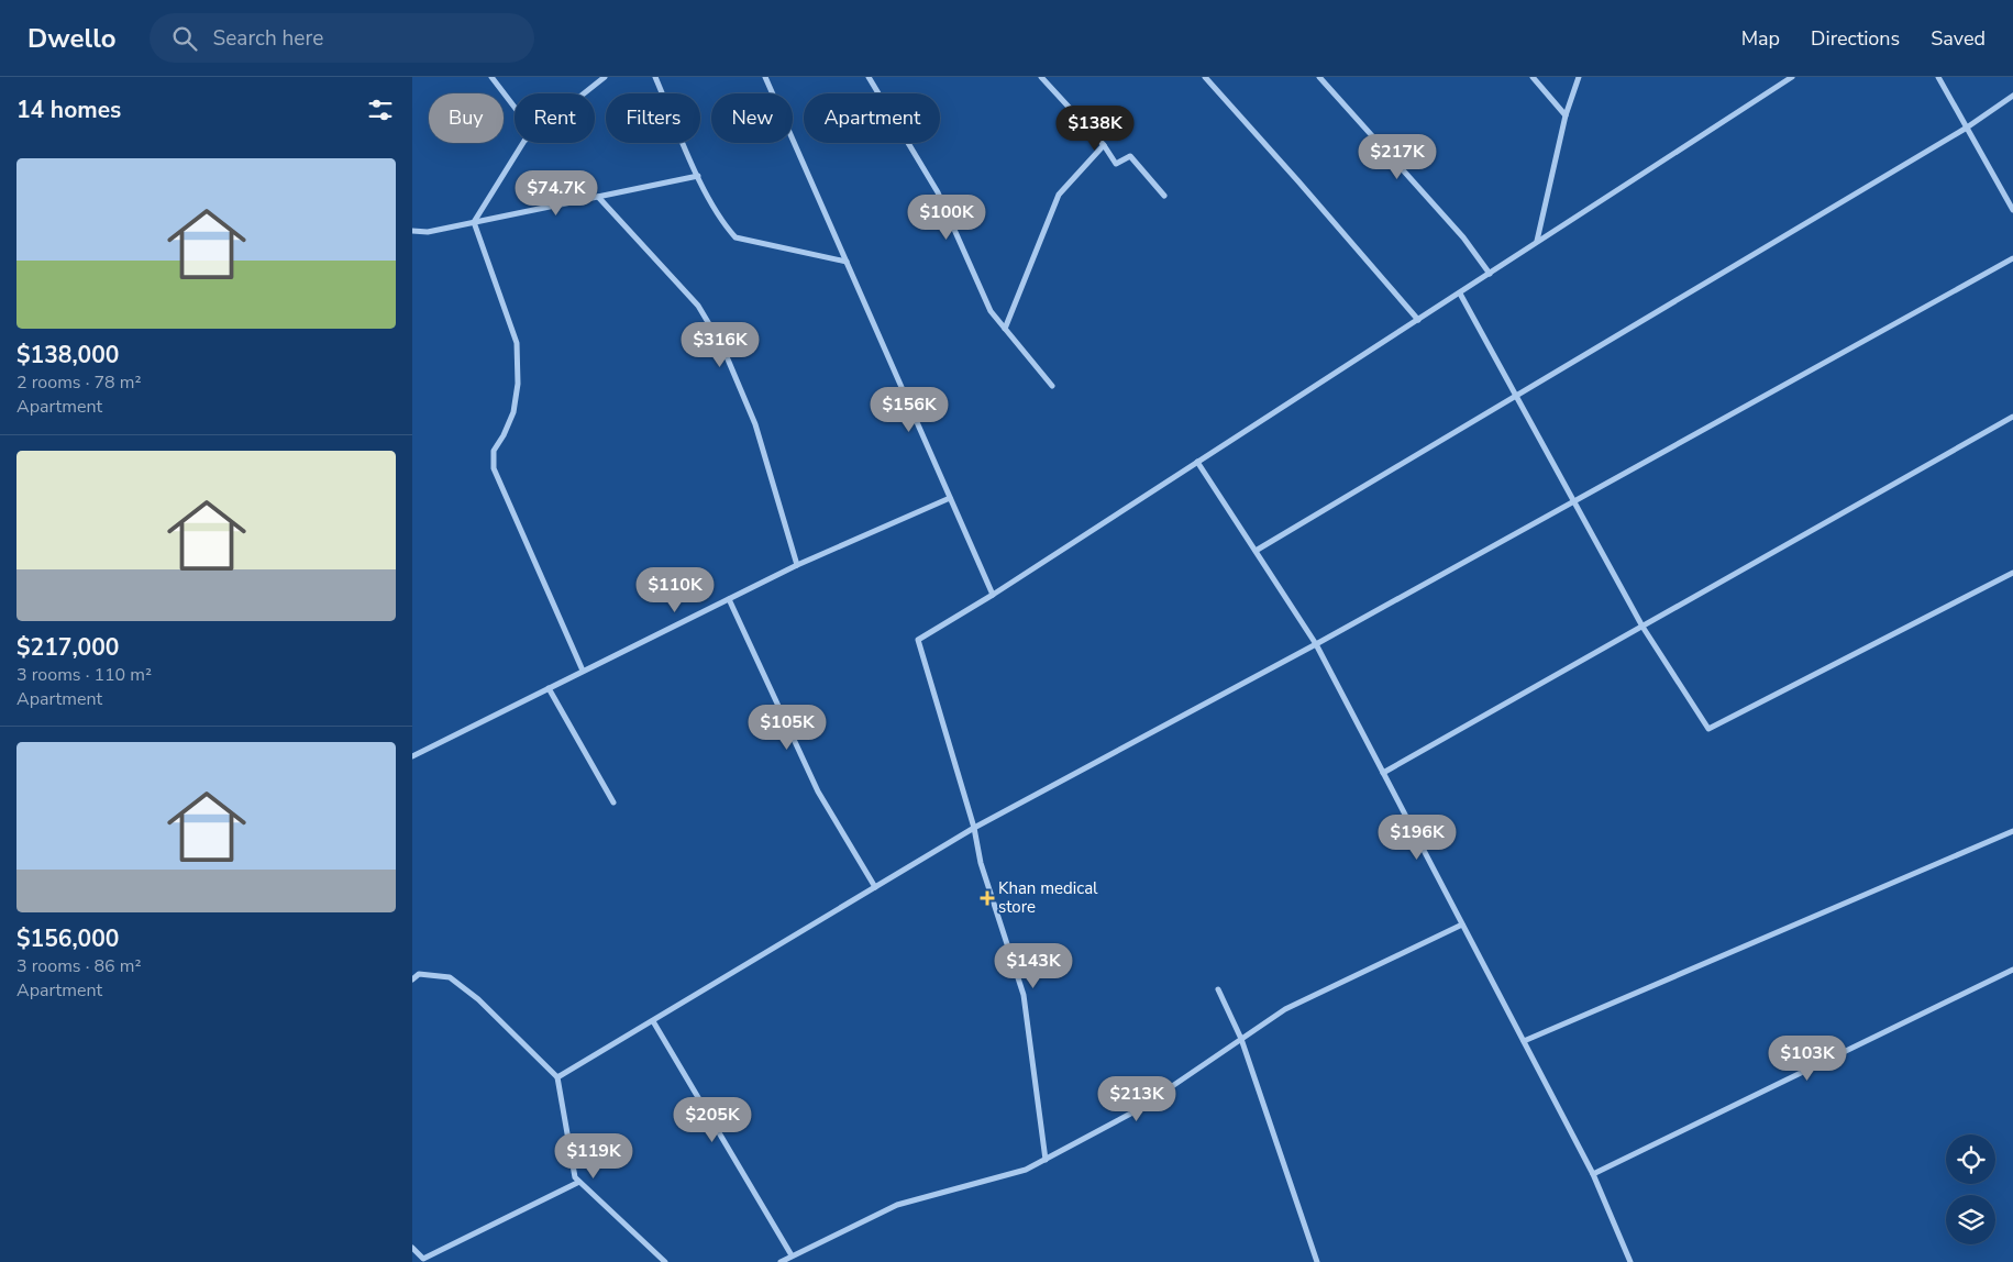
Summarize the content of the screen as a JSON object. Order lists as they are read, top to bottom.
{
  "places": {
    "health": ["Khan medical store"]
  },
  "page": {
    "header": "Dwello",
    "search": "Search here",
    "nav": ["Map", "Directions", "Saved"],
    "heading": "14 homes",
    "chip": [
      "Buy",
      "Rent",
      "Filters",
      "New",
      "Apartment"
    ],
    "price": [
      "$138K",
      "$217K",
      "$74.7K",
      "$100K",
      "$316K",
      "$156K",
      "$110K",
      "$105K",
      "$196K",
      "$143K",
      "$103K",
      "$213K",
      "$205K",
      "$119K"
    ],
    "list": [
      {
        "name": "$138,000",
        "note": "2 rooms · 78 m² · Apartment"
      },
      {
        "name": "$217,000",
        "note": "3 rooms · 110 m² · Apartment"
      },
      {
        "name": "$156,000",
        "note": "3 rooms · 86 m² · Apartment"
      }
    ]
  }
}
